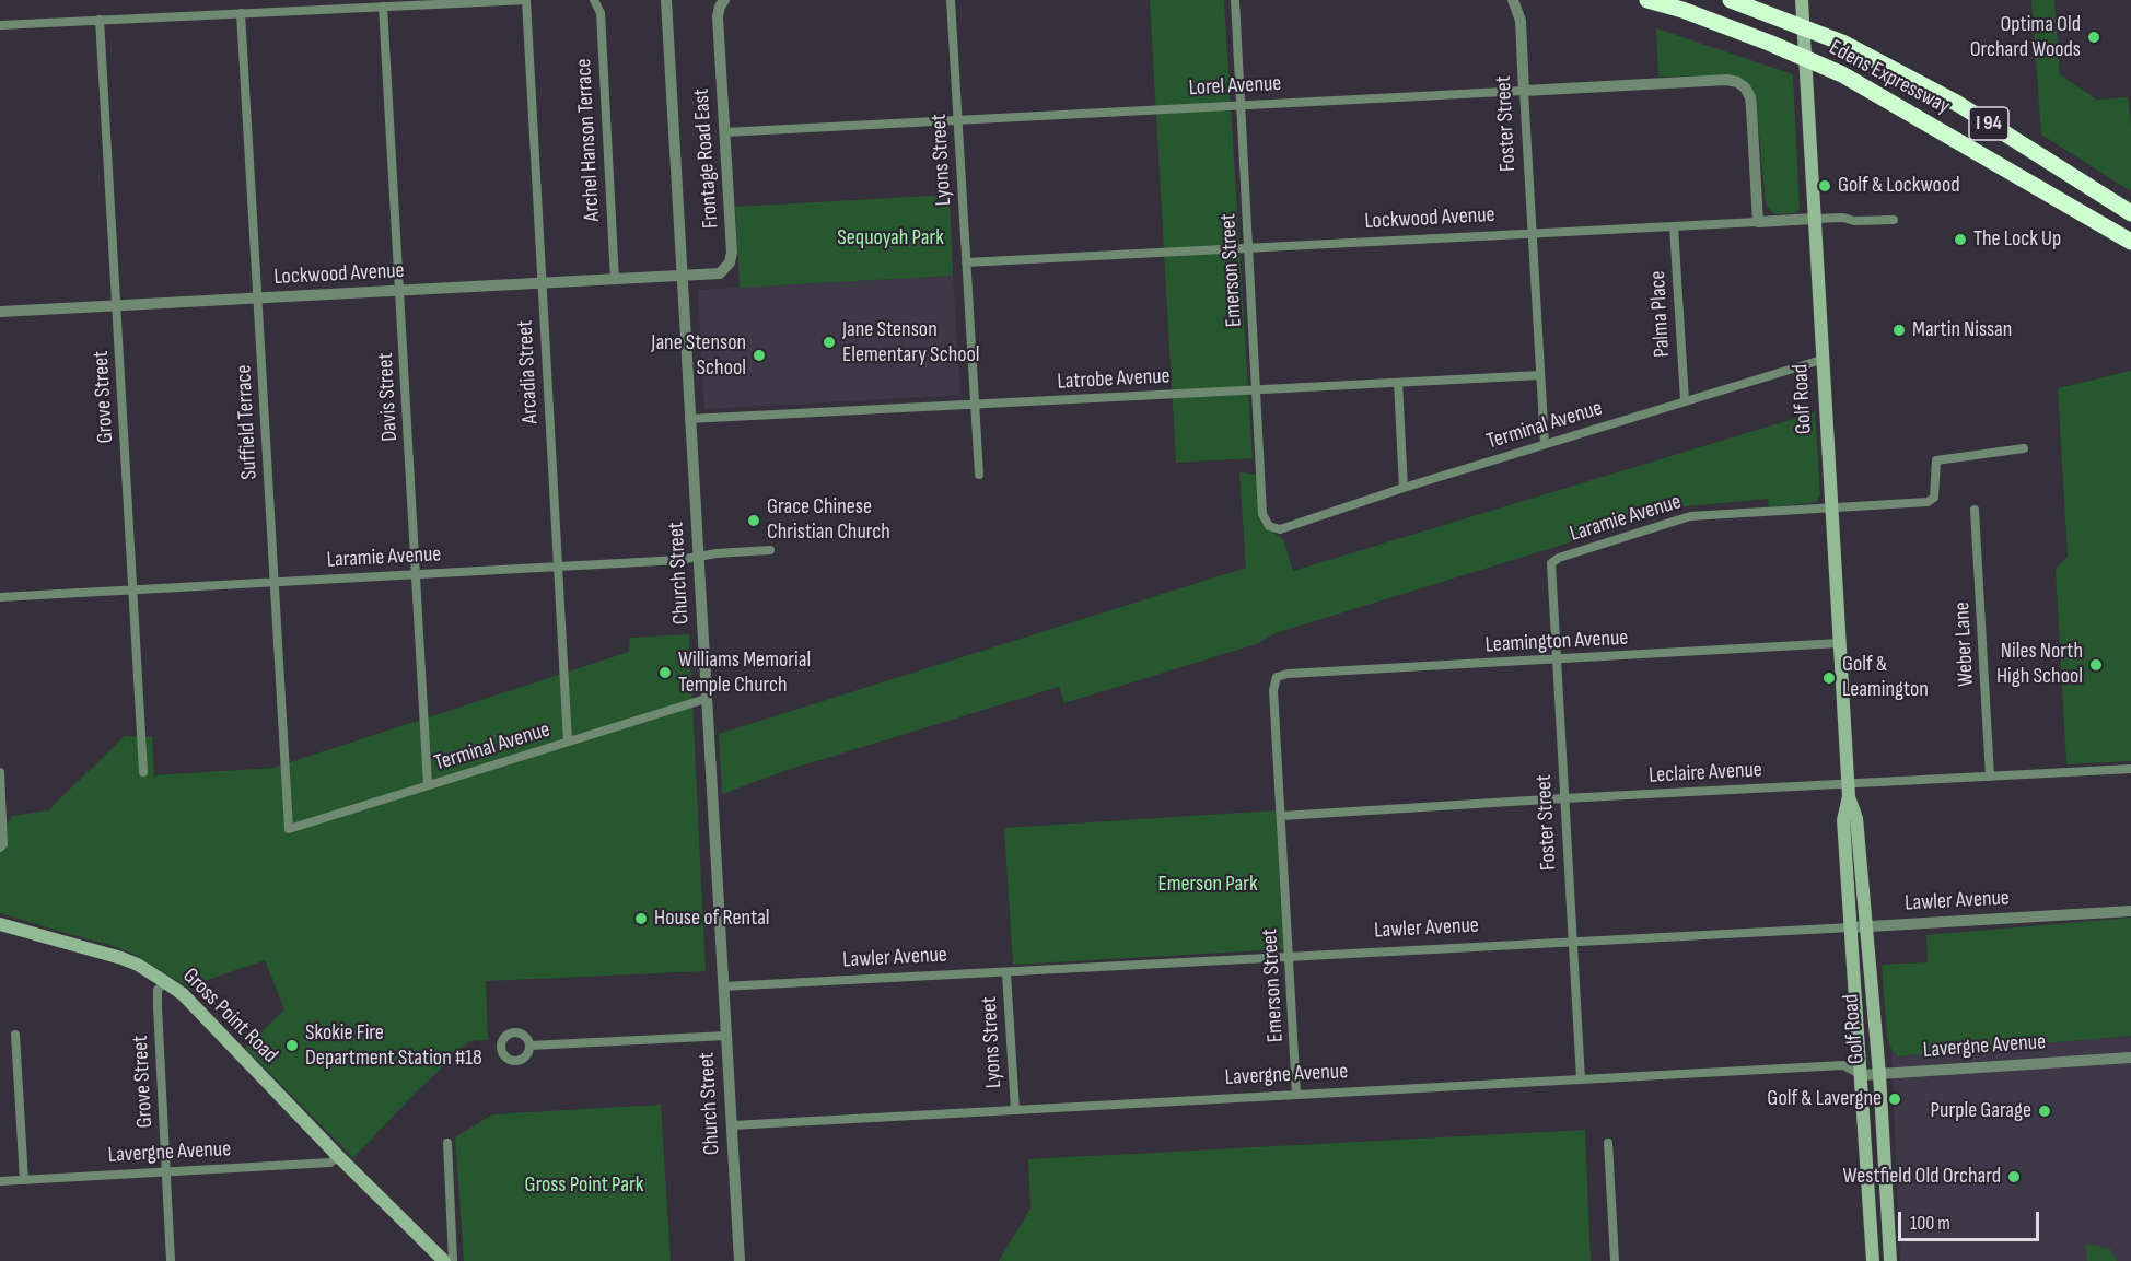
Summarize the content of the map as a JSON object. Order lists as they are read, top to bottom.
{
  "streets": {
    "highway": ["Edens Expressway", "I 94"],
    "main road": ["Golf Road", "Gross Point Road"],
    "street": [
      "Lorel Avenue",
      "Foster Street",
      "Archel Hanson Terrace",
      "Frontage Road East",
      "Lyons Street",
      "Lockwood Avenue",
      "Emerson Street",
      "Palma Place",
      "Arcadia Street",
      "Latrobe Avenue",
      "Grove Street",
      "Davis Street",
      "Suffield Terrace",
      "Terminal Avenue",
      "Laramie Avenue",
      "Church Street",
      "Leamington Avenue",
      "Weber Lane",
      "Leclaire Avenue",
      "Lawler Avenue",
      "Lavergne Avenue"
    ]
  },
  "crossings": [
    ["Lorel Avenue", "Foster Street"],
    ["Lorel Avenue", "Frontage Road East"],
    ["Lorel Avenue", "Lyons Street"],
    ["Lorel Avenue", "Lockwood Avenue"],
    ["Lorel Avenue", "Emerson Street"],
    ["Foster Street", "Lockwood Avenue"],
    ["Foster Street", "Latrobe Avenue"],
    ["Foster Street", "Terminal Avenue"],
    ["Foster Street", "Laramie Avenue"],
    ["Foster Street", "Leamington Avenue"],
    ["Foster Street", "Leclaire Avenue"],
    ["Foster Street", "Lawler Avenue"],
    ["Foster Street", "Lavergne Avenue"],
    ["Archel Hanson Terrace", "Lockwood Avenue"],
    ["Frontage Road East", "Lockwood Avenue"],
    ["Frontage Road East", "Church Street"],
    ["Lyons Street", "Lockwood Avenue"],
    ["Lyons Street", "Latrobe Avenue"],
    ["Lyons Street", "Lawler Avenue"],
    ["Lyons Street", "Lavergne Avenue"],
    ["Lockwood Avenue", "Emerson Street"],
    ["Lockwood Avenue", "Palma Place"],
    ["Lockwood Avenue", "Arcadia Street"],
    ["Lockwood Avenue", "Grove Street"],
    ["Lockwood Avenue", "Davis Street"],
    ["Lockwood Avenue", "Golf Road"],
    ["Lockwood Avenue", "Suffield Terrace"],
    ["Lockwood Avenue", "Church Street"],
    ["Emerson Street", "Latrobe Avenue"],
    ["Emerson Street", "Terminal Avenue"],
    ["Emerson Street", "Leamington Avenue"],
    ["Emerson Street", "Leclaire Avenue"],
    ["Emerson Street", "Lawler Avenue"],
    ["Emerson Street", "Lavergne Avenue"],
    ["Palma Place", "Terminal Avenue"],
    ["Arcadia Street", "Terminal Avenue"],
    ["Arcadia Street", "Laramie Avenue"],
    ["Latrobe Avenue", "Church Street"],
    ["Grove Street", "Laramie Avenue"],
    ["Grove Street", "Gross Point Road"],
    ["Grove Street", "Lavergne Avenue"],
    ["Davis Street", "Terminal Avenue"],
    ["Davis Street", "Laramie Avenue"],
    ["Golf Road", "Terminal Avenue"],
    ["Golf Road", "Laramie Avenue"],
    ["Golf Road", "Leamington Avenue"],
    ["Golf Road", "Leclaire Avenue"],
    ["Golf Road", "Lawler Avenue"],
    ["Golf Road", "Lavergne Avenue"],
    ["Suffield Terrace", "Terminal Avenue"],
    ["Suffield Terrace", "Laramie Avenue"],
    ["Terminal Avenue", "Church Street"],
    ["Laramie Avenue", "Church Street"],
    ["Church Street", "Lawler Avenue"],
    ["Church Street", "Lavergne Avenue"],
    ["Weber Lane", "Leclaire Avenue"],
    ["Gross Point Road", "Lavergne Avenue"]
  ],
  "parks": ["Sequoyah Park", "Emerson Park", "Gross Point Park"],
  "places": [
    "Optima Old Orchard Woods",
    "Golf & Lockwood",
    "The Lock Up",
    "Martin Nissan",
    "Jane Stenson Elementary School",
    "Jane Stenson School",
    "Grace Chinese Christian Church",
    "Niles North High School",
    "Williams Memorial Temple Church",
    "Golf & Leamington",
    "House of Rental",
    "Skokie Fire Department Station #18",
    "Golf & Lavergne",
    "Purple Garage",
    "Westfield Old Orchard"
  ],
  "scale_bar": "100 m"
}
